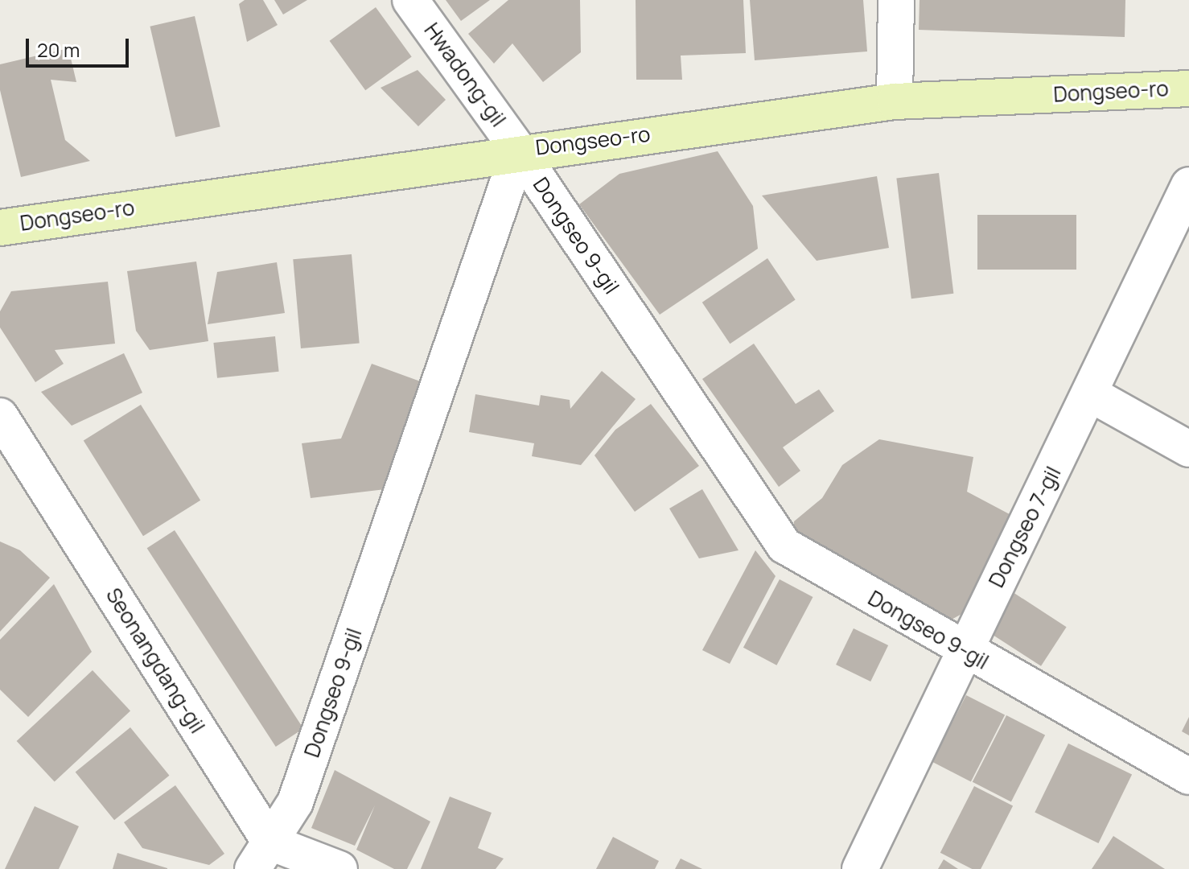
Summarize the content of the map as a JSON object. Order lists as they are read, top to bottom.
{
  "streets": {
    "main road": ["Dongseo-ro"],
    "street": [
      "Hwadong-gil",
      "Dongseo 9-gil",
      "Dongseo 7-gil",
      "Seonangdang-gil"
    ]
  },
  "crossings": [
    ["Hwadong-gil", "Dongseo-ro"],
    ["Hwadong-gil", "Dongseo 9-gil"],
    ["Dongseo-ro", "Dongseo 9-gil"],
    ["Dongseo 9-gil", "Dongseo 7-gil"],
    ["Dongseo 9-gil", "Seonangdang-gil"]
  ],
  "scale_bar": "20 m"
}
